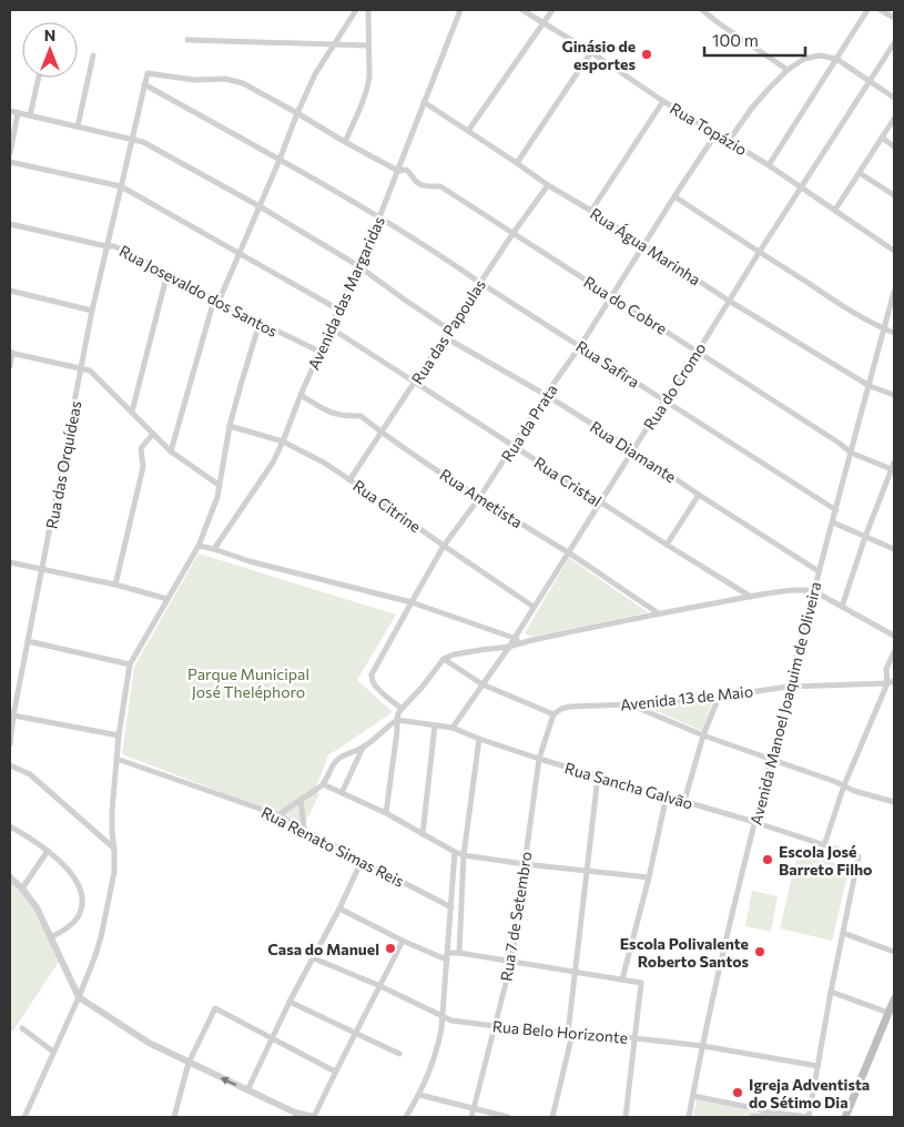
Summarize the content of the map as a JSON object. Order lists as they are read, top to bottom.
{
  "streets": {
    "street": [
      "Rua Topázio",
      "Rua Água Marinha",
      "Rua Josevaldo dos Santos",
      "Avenida das Margaridas",
      "Rua do Cobre",
      "Rua das Papoulas",
      "Rua Safira",
      "Rua do Cromo",
      "Rua da Prata",
      "Rua Diamante",
      "Rua das Orquídeas",
      "Rua Cristal",
      "Rua Ametista",
      "Rua Citrine",
      "Avenida 13 de Maio",
      "Avenida Manoel Joaquim de Oliveira",
      "Rua Sancha Galvão",
      "Rua Renato Simas Reis",
      "Rua 7 de Setembro",
      "Rua Belo Horizonte"
    ]
  },
  "crossings": [
    ["Rua Topázio", "Rua do Cromo"],
    ["Rua Topázio", "Rua da Prata"],
    ["Rua Água Marinha", "Avenida das Margaridas"],
    ["Rua Água Marinha", "Rua das Papoulas"],
    ["Rua Água Marinha", "Rua do Cromo"],
    ["Rua Água Marinha", "Rua da Prata"],
    ["Rua Água Marinha", "Avenida Manoel Joaquim de Oliveira"],
    ["Rua Josevaldo dos Santos", "Avenida das Margaridas"],
    ["Rua Josevaldo dos Santos", "Rua das Orquídeas"],
    ["Avenida das Margaridas", "Rua do Cobre"],
    ["Avenida das Margaridas", "Rua Safira"],
    ["Avenida das Margaridas", "Rua Cristal"],
    ["Avenida das Margaridas", "Rua Ametista"],
    ["Avenida das Margaridas", "Rua Citrine"],
    ["Rua do Cobre", "Rua das Papoulas"],
    ["Rua do Cobre", "Rua do Cromo"],
    ["Rua do Cobre", "Rua da Prata"],
    ["Rua do Cobre", "Rua das Orquídeas"],
    ["Rua do Cobre", "Avenida Manoel Joaquim de Oliveira"],
    ["Rua das Papoulas", "Rua Safira"],
    ["Rua das Papoulas", "Rua Diamante"],
    ["Rua das Papoulas", "Rua Cristal"],
    ["Rua das Papoulas", "Rua Ametista"],
    ["Rua das Papoulas", "Rua Citrine"],
    ["Rua Safira", "Rua do Cromo"],
    ["Rua Safira", "Rua da Prata"],
    ["Rua Safira", "Rua das Orquídeas"],
    ["Rua Safira", "Avenida Manoel Joaquim de Oliveira"],
    ["Rua do Cromo", "Rua Diamante"],
    ["Rua do Cromo", "Rua Cristal"],
    ["Rua do Cromo", "Rua Ametista"],
    ["Rua do Cromo", "Rua Citrine"],
    ["Rua do Cromo", "Rua Sancha Galvão"],
    ["Rua da Prata", "Rua Diamante"],
    ["Rua da Prata", "Rua Cristal"],
    ["Rua da Prata", "Rua Ametista"],
    ["Rua da Prata", "Rua Citrine"],
    ["Rua Diamante", "Avenida Manoel Joaquim de Oliveira"],
    ["Avenida 13 de Maio", "Avenida Manoel Joaquim de Oliveira"],
    ["Avenida 13 de Maio", "Rua 7 de Setembro"],
    ["Avenida Manoel Joaquim de Oliveira", "Rua Sancha Galvão"],
    ["Avenida Manoel Joaquim de Oliveira", "Rua Belo Horizonte"],
    ["Rua Sancha Galvão", "Rua 7 de Setembro"],
    ["Rua 7 de Setembro", "Rua Belo Horizonte"]
  ],
  "parks": ["Parque Municipal José Theléphoro"],
  "places": [
    "Ginásio de esportes",
    "Escola José Barreto Filho",
    "Casa do Manuel",
    "Escola Polivalente Roberto Santos",
    "Igreja Adventista do Sétimo Dia"
  ],
  "scale_bar": "100 m",
  "north": "top"
}
